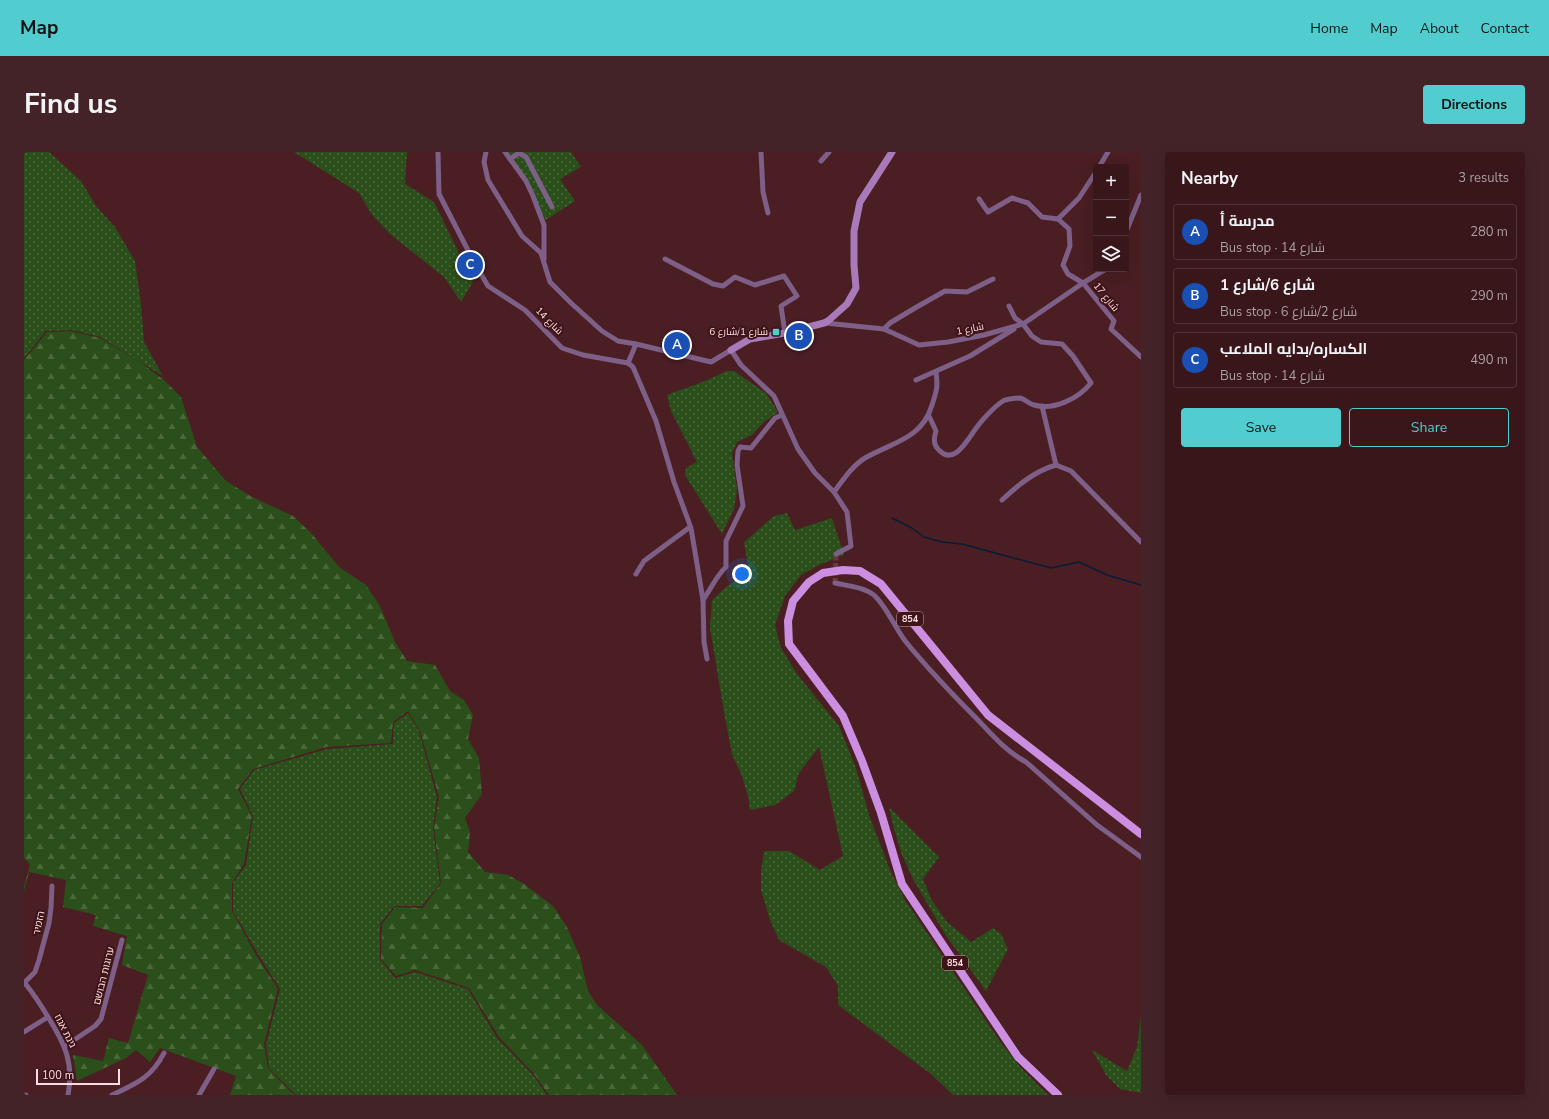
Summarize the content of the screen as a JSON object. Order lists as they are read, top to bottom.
{
  "streets": {
    "main road": ["854"],
    "street": [
      "شارع 17",
      "شارع 14",
      "شارع 1",
      "הזמיר",
      "ערוגות הבושם",
      "גינת אגוז"
    ]
  },
  "crossings": [
    ["شارع 17", "شارع 1"],
    ["הזמיר", "גינת אגוז"],
    ["ערוגות הבושם", "גינת אגוז"]
  ],
  "places": {
    "transit": ["شارع 1/شارع 6"]
  },
  "scale_bar": "100 m",
  "page": {
    "header": "Map",
    "nav": [
      "Home",
      "Map",
      "About",
      "Contact"
    ],
    "title": "Find us",
    "buttons": [
      "Directions",
      ["Save", "Share"]
    ],
    "heading": ["Nearby", "3 results"],
    "map_buttons": ["+", "−"],
    "list": [
      {
        "mark": "A",
        "name": "مدرسة أ",
        "note": "Bus stop · شارع 14",
        "value": "280 m"
      },
      {
        "mark": "B",
        "name": "شارع 6/شارع 1",
        "note": "Bus stop · شارع 2/شارع 6",
        "value": "290 m"
      },
      {
        "mark": "C",
        "name": "الكساره/بدايه الملاعب",
        "note": "Bus stop · شارع 14",
        "value": "490 m"
      }
    ],
    "pins": ["C", "B", "A"],
    "scale": "100 m"
  }
}
